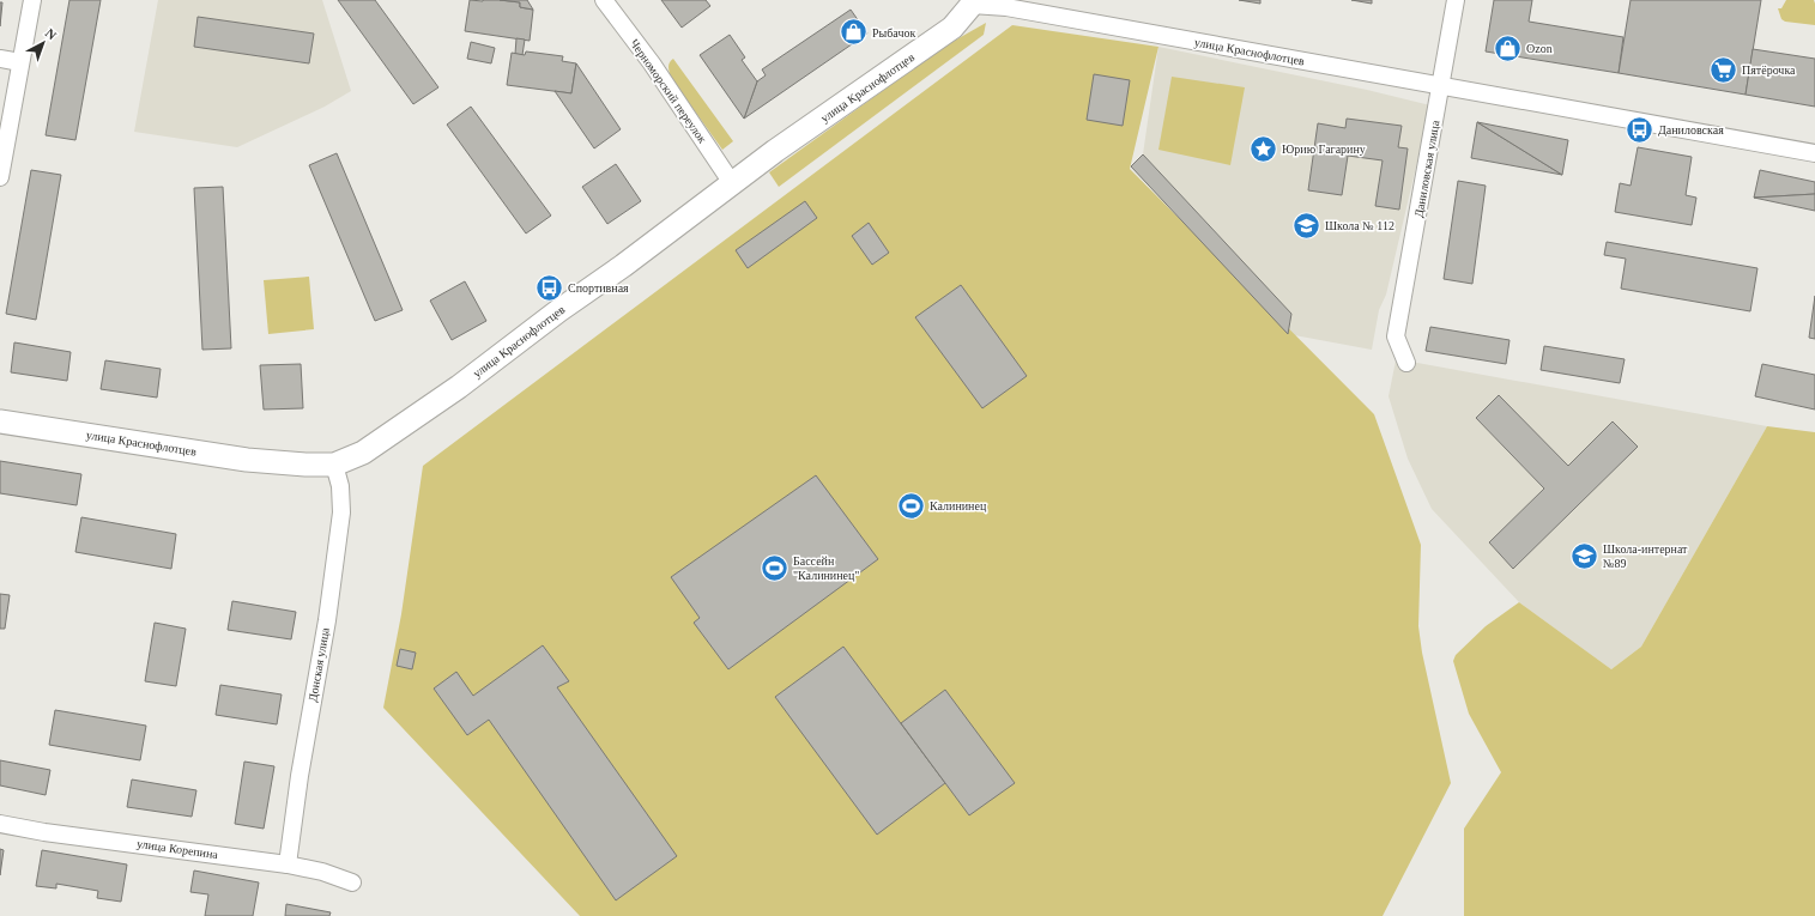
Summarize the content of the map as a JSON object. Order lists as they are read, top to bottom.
{
  "streets": {
    "main road": ["улица Краснофлотцев"],
    "street": [
      "Черноморский переулок",
      "Даниловская улица",
      "Донская улица",
      "улица Корепина"
    ]
  },
  "crossings": [
    ["улица Краснофлотцев", "Черноморский переулок"],
    ["улица Краснофлотцев", "Даниловская улица"],
    ["улица Краснофлотцев", "Донская улица"],
    ["Донская улица", "улица Корепина"]
  ],
  "places": {
    "shop": ["Рыбачок", "Ozon"],
    "supermarket": ["Пятёрочка"],
    "bus stop": ["Даниловская", "Спортивная"],
    "place": ["Юрию Гагарину"],
    "school or university": ["Школа № 112", "Школа-интернат №89"],
    "sports": ["Калининец", "Бассейн \"Калининец\""]
  },
  "north": "top right"
}
